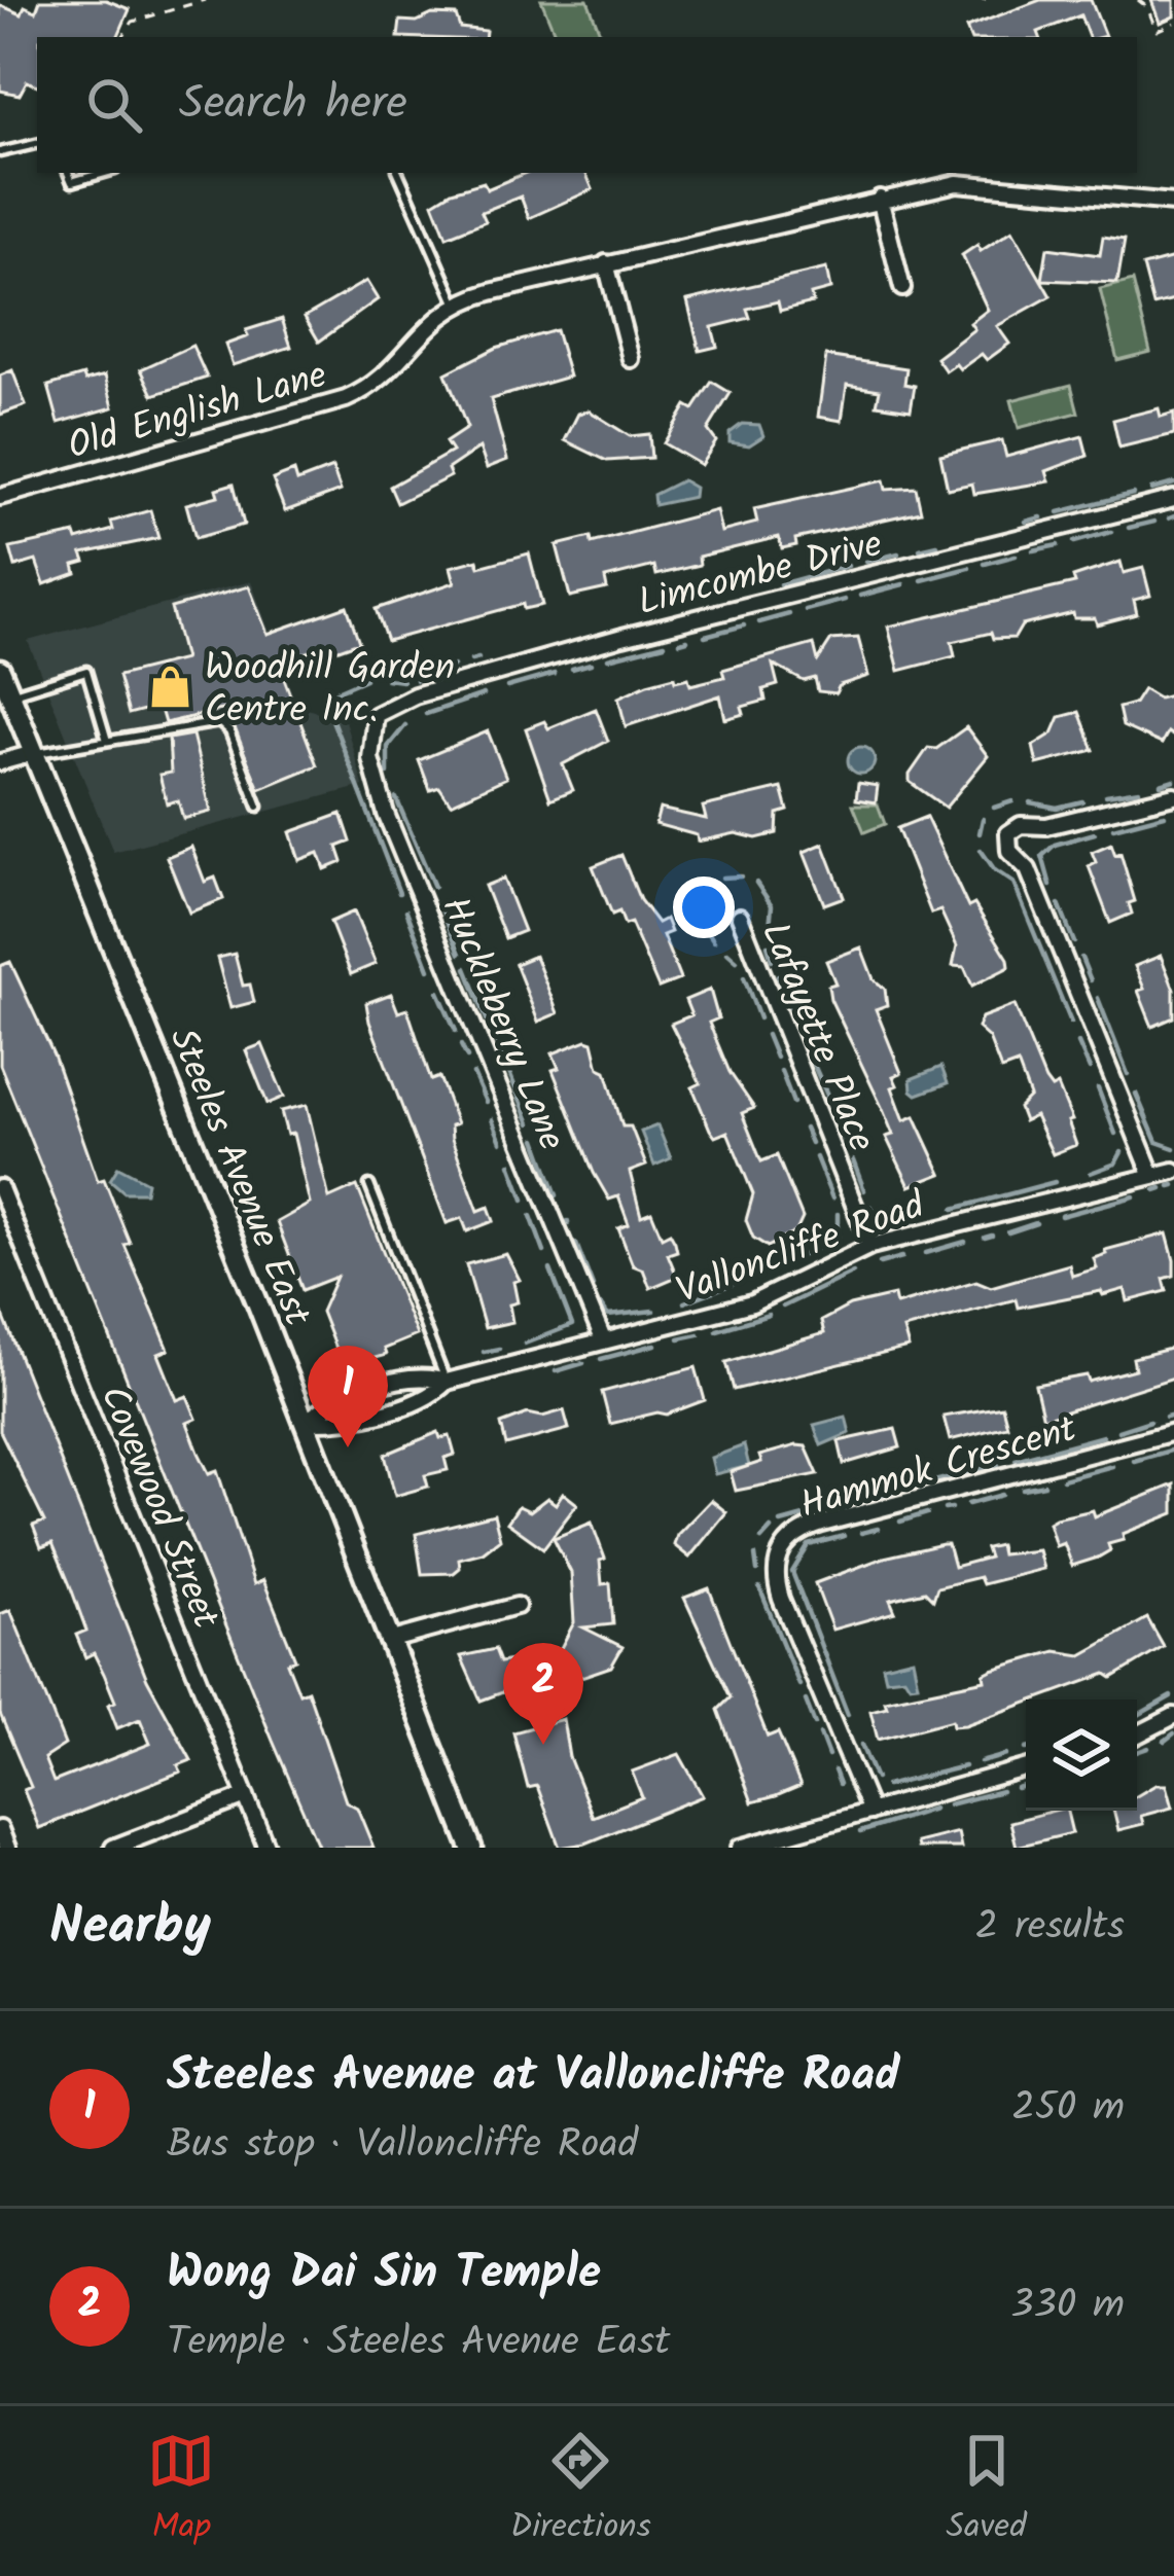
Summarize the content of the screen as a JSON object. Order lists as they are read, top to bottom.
{
  "streets": {
    "main road": ["Steeles Avenue East"],
    "street": [
      "Old English Lane",
      "Limcombe Drive",
      "Huckleberry Lane",
      "Lafayette Place",
      "Valloncliffe Road",
      "Hammok Crescent",
      "Covewood Street"
    ]
  },
  "crossings": [
    ["Limcombe Drive", "Huckleberry Lane"],
    ["Huckleberry Lane", "Valloncliffe Road"],
    ["Lafayette Place", "Valloncliffe Road"],
    ["Steeles Avenue East", "Valloncliffe Road"]
  ],
  "places": {
    "shop": ["Woodhill Garden Centre Inc."]
  },
  "page": {
    "search": "Search here",
    "pins": ["1", "2"],
    "heading": ["Nearby", "2 results"],
    "list": [
      {
        "mark": "1",
        "name": "Steeles Avenue at Valloncliffe Road",
        "note": "Bus stop · Valloncliffe Road",
        "value": "250 m"
      },
      {
        "mark": "2",
        "name": "Wong Dai Sin Temple",
        "note": "Temple · Steeles Avenue East",
        "value": "330 m"
      }
    ],
    "nav": ["Map", "Directions", "Saved"]
  }
}
